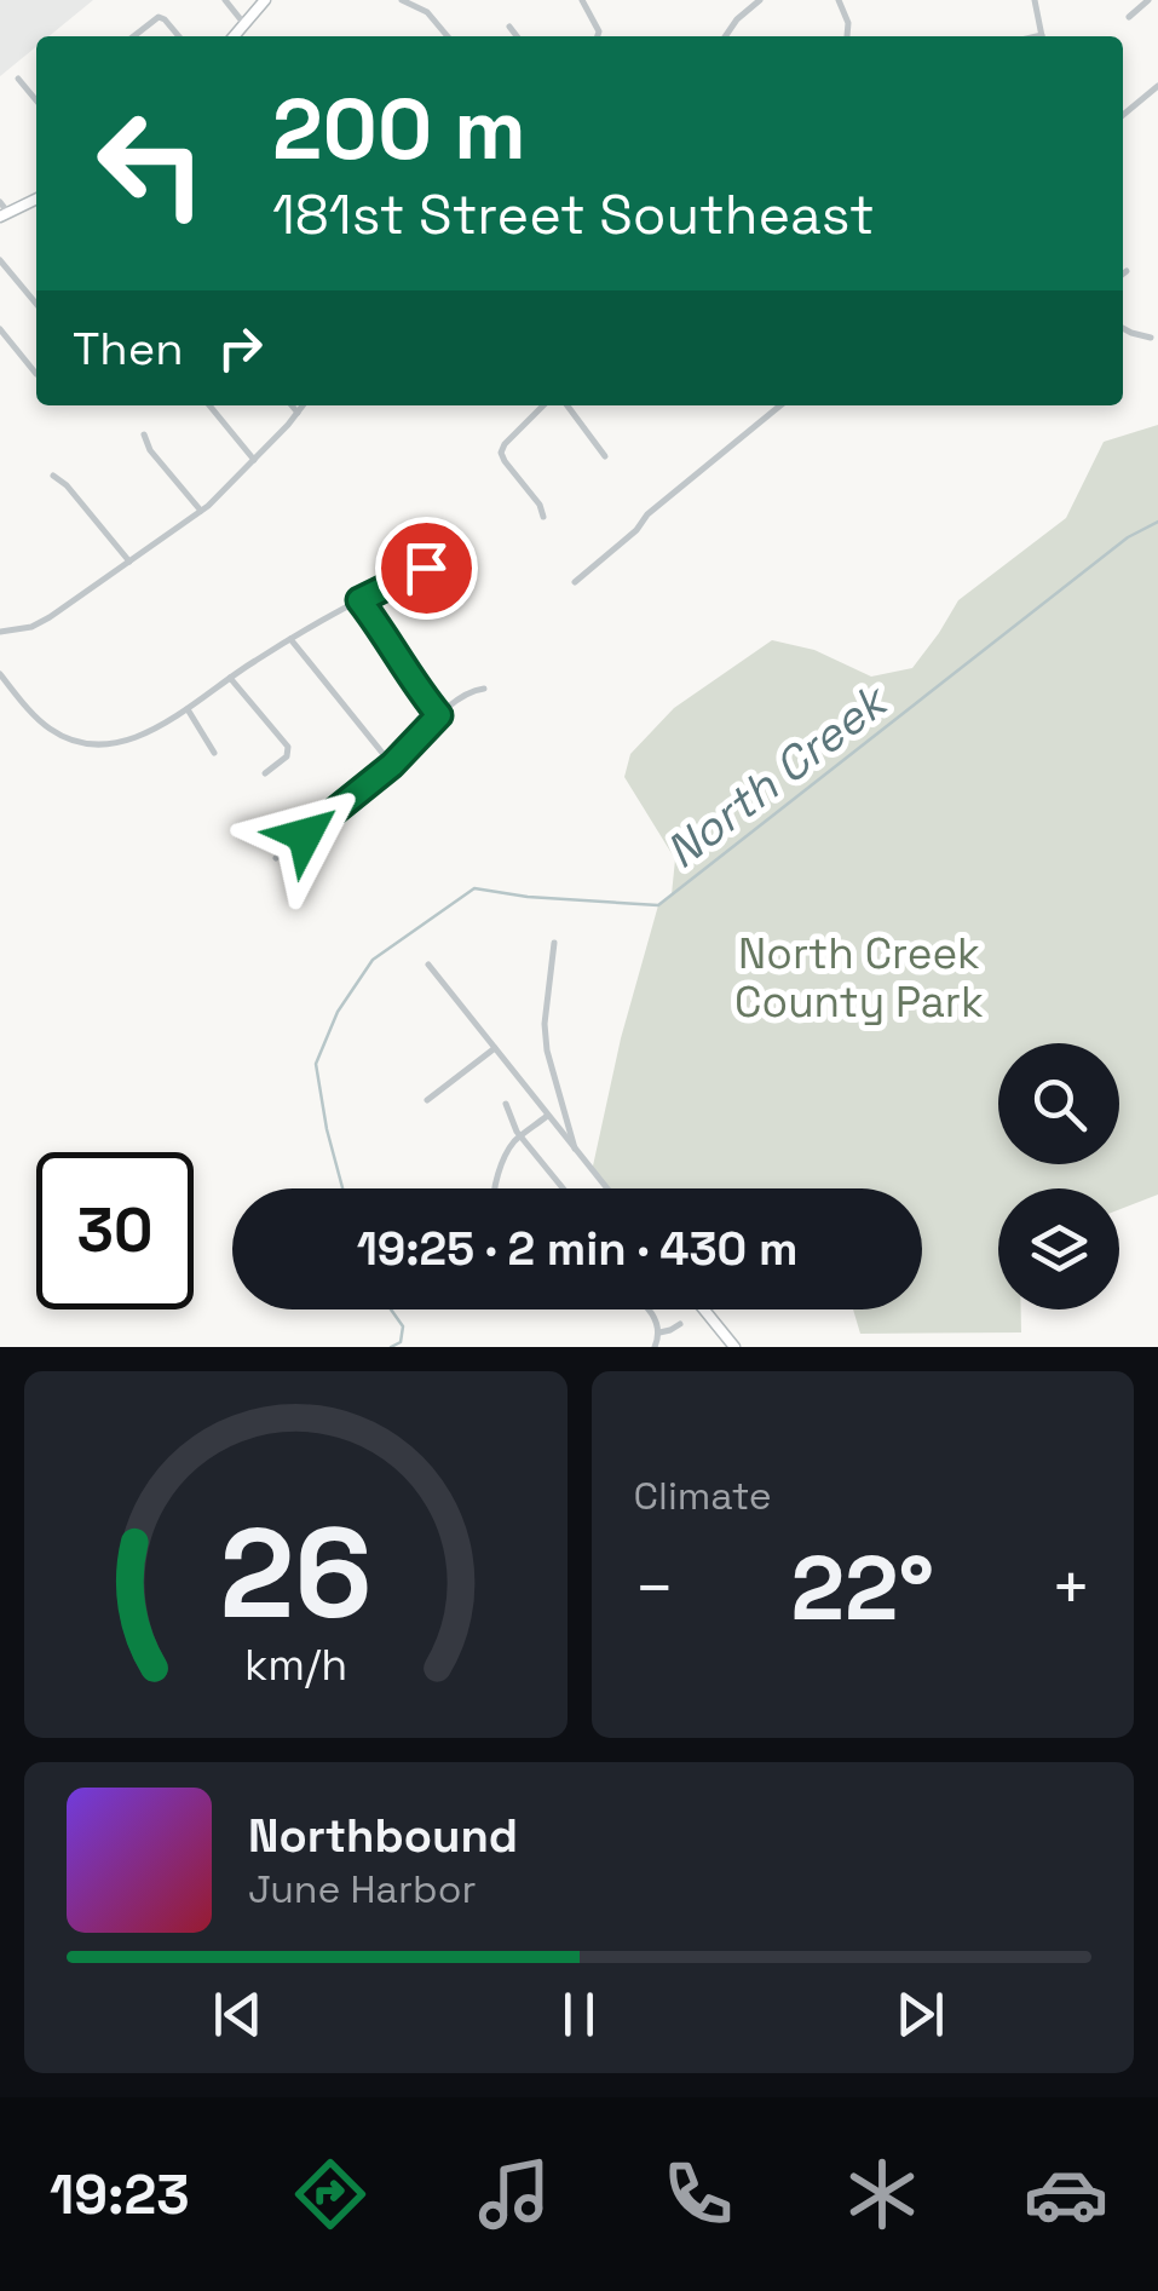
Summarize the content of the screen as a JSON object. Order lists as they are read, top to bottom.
{
  "water": ["North Creek"],
  "parks": ["North Creek County Park"],
  "page": {
    "turn": ["200 m", "181st Street Southeast"],
    "then": "Then",
    "limit": "30",
    "trip": "19:25 · 2 min · 430 m",
    "tile": "Climate",
    "heat": ["−", "22°", "+"],
    "song": ["Northbound", "June Harbor"],
    "tabs": "19:23",
    "gauge": ["26", "km/h"]
  }
}
